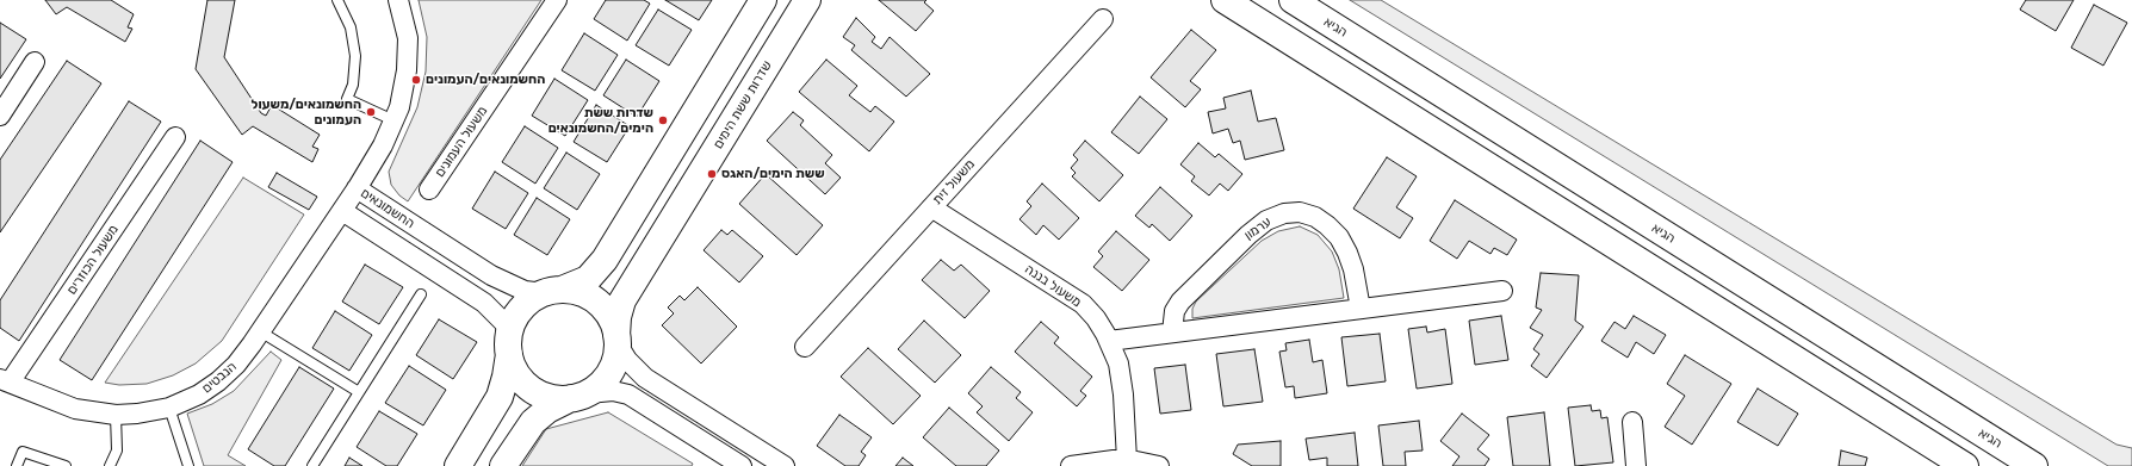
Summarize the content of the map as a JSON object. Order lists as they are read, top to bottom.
{
  "streets": {
    "main road": ["הגיא", "שדרות ששת הימים"],
    "street": [
      "משעול העמונים",
      "משעול זית",
      "החשמונאים",
      "ערמון",
      "משעול הכוזרים",
      "משעול בננה",
      "הנבטים"
    ]
  },
  "crossings": [
    ["שדרות ששת הימים", "החשמונאים"],
    ["משעול זית", "משעול בננה"],
    ["החשמונאים", "הנבטים"],
    ["משעול הכוזרים", "הנבטים"]
  ],
  "places": [
    "החשמונאים/העמונים",
    "החשמונאים/משעול העמונים",
    "שדרות ששת הימים/החשמונאים",
    "ששת הימים/האגס"
  ]
}
